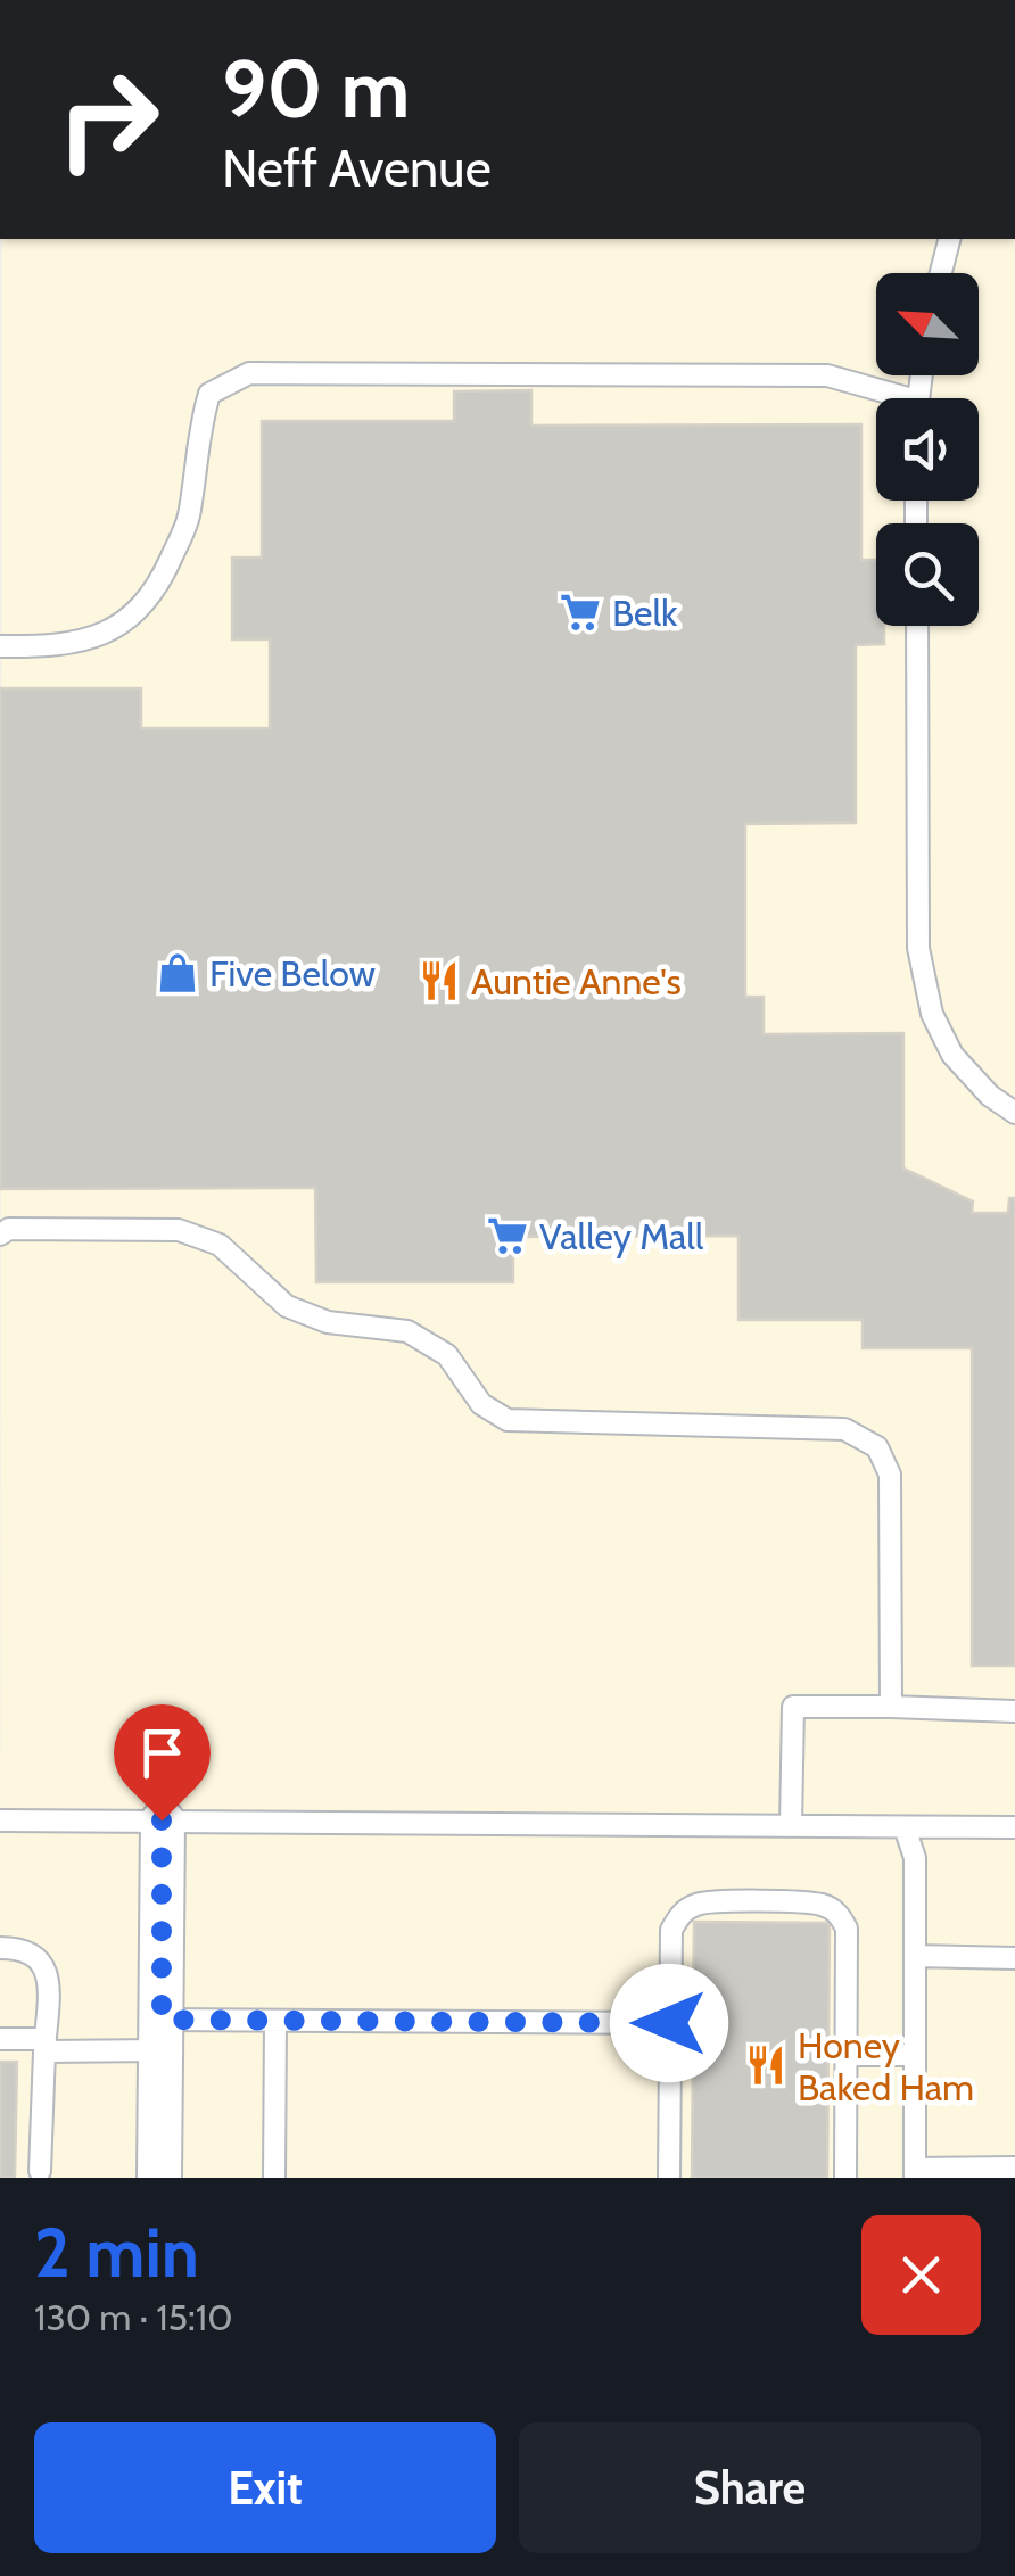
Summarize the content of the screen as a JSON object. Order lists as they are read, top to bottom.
{
  "places": {
    "supermarket": ["Belk", "Valley Mall"],
    "shop": ["Five Below"],
    "restaurant": ["Auntie Anne's", "Honey Baked Ham"]
  },
  "north": "top left",
  "page": {
    "turn": ["90 m", "Neff Avenue"],
    "heading": ["2 min", "130 m · 15:10"],
    "buttons": ["Exit", "Share"]
  }
}
